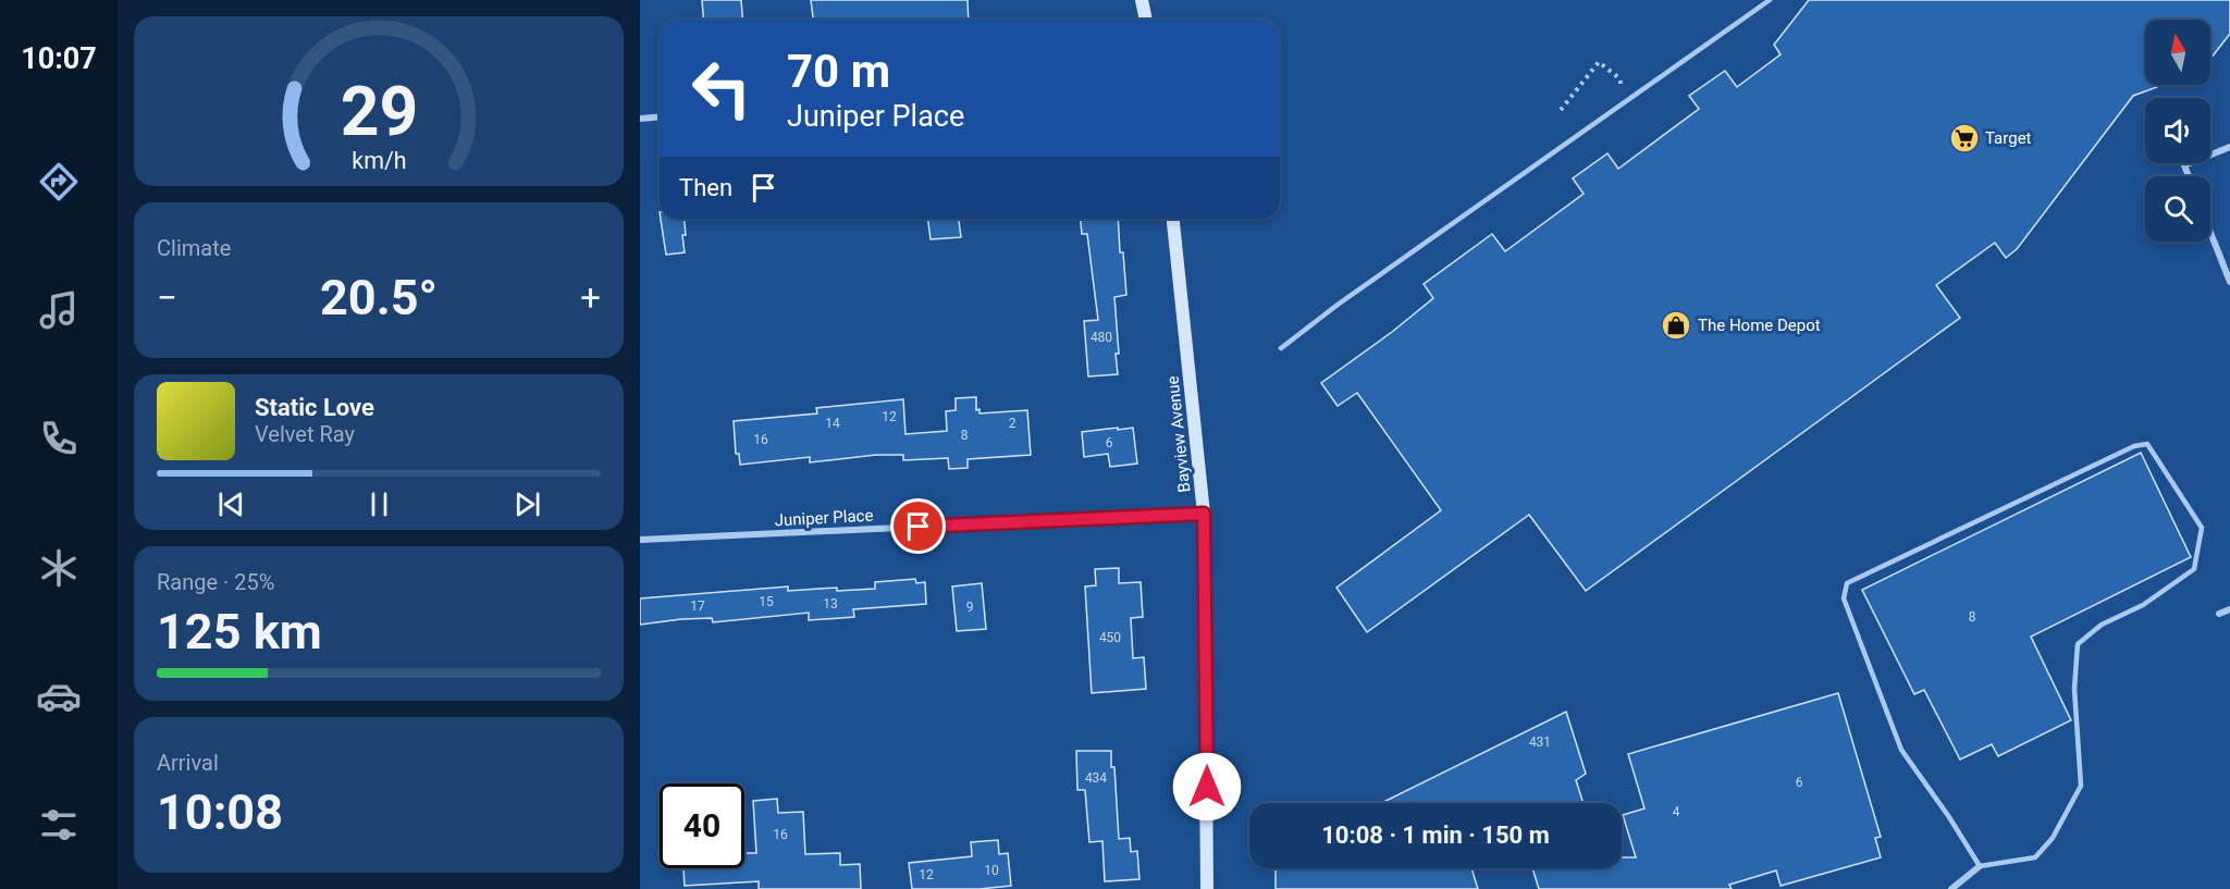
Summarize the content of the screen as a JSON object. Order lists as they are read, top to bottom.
{
  "streets": {
    "street": ["Bayview Avenue", "Juniper Place"]
  },
  "crossings": [
    ["Bayview Avenue", "Juniper Place"]
  ],
  "places": {
    "supermarket": ["Target"],
    "shop": ["The Home Depot"]
  },
  "house_numbers": [
    "480",
    "12",
    "14",
    "2",
    "8",
    "16",
    "6",
    "15",
    "13",
    "17",
    "9",
    "8",
    "450",
    "431",
    "434",
    "6",
    "4",
    "16",
    "10",
    "12"
  ],
  "north": "top",
  "page": {
    "tabs": "10:07",
    "turn": ["70 m", "Juniper Place"],
    "then": "Then",
    "tile": [
      "Climate",
      ["Range · 25%", "125 km"],
      ["Arrival", "10:08"]
    ],
    "heat": ["−", "20.5°", "+"],
    "song": ["Static Love", "Velvet Ray"],
    "limit": "40",
    "trip": "10:08 · 1 min · 150 m",
    "gauge": ["29", "km/h"]
  }
}
